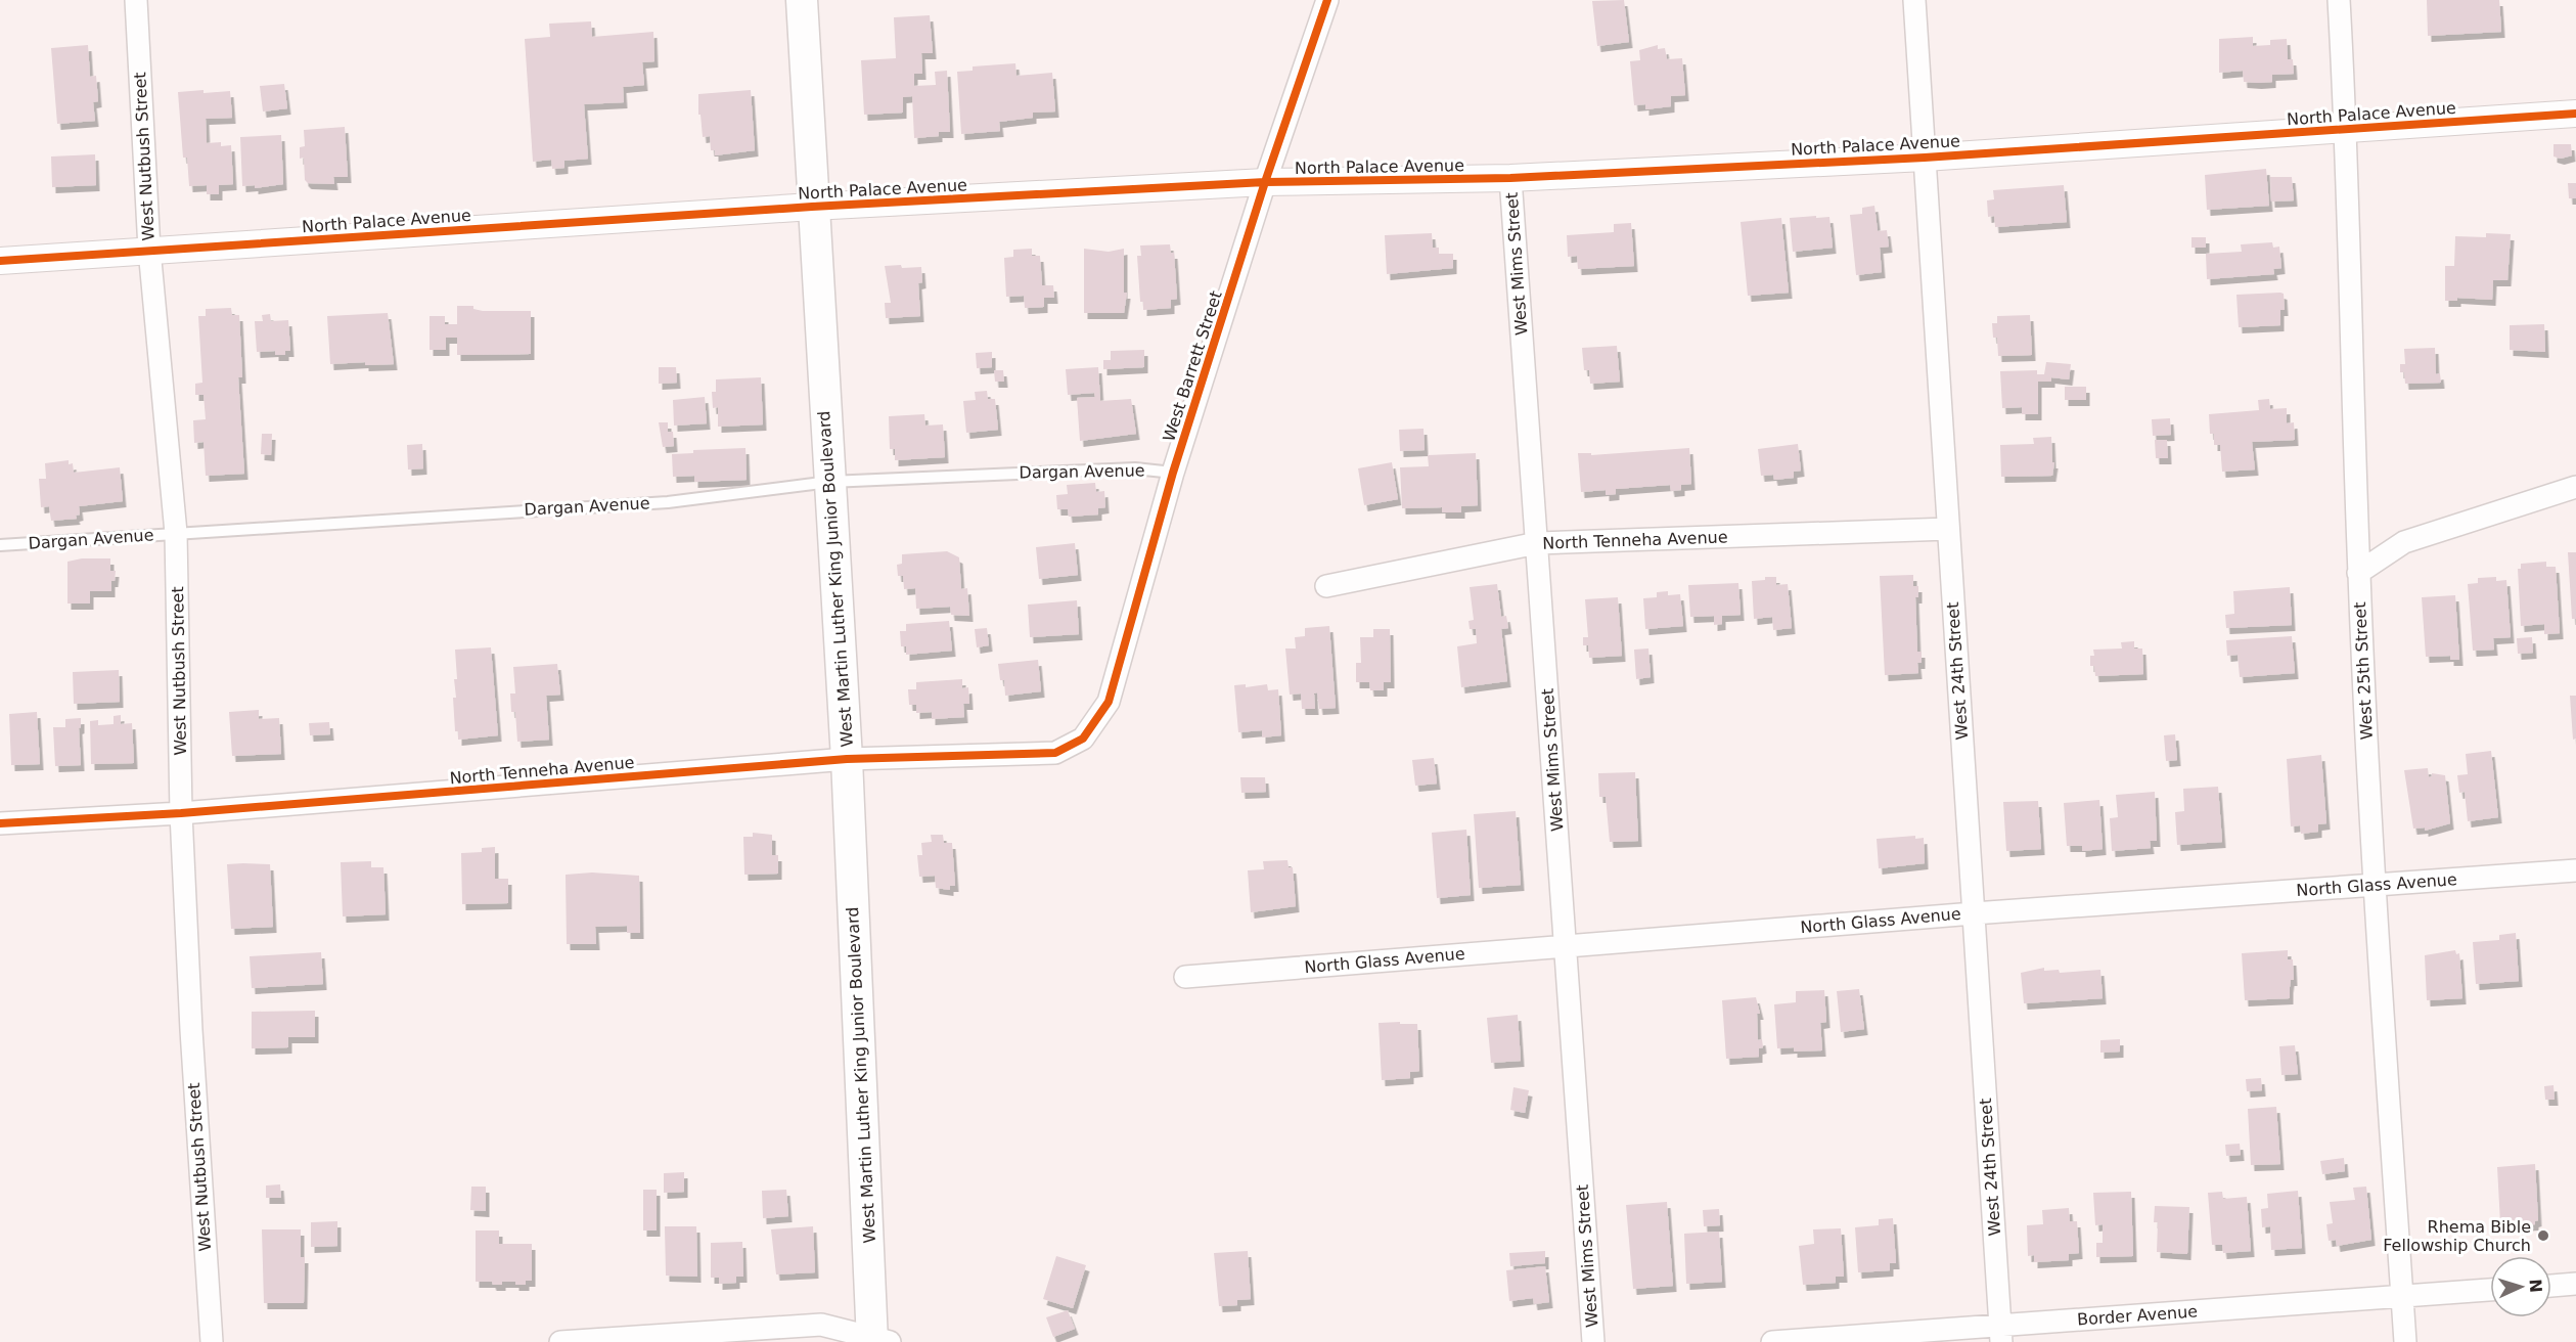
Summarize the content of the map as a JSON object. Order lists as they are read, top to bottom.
{
  "streets": {
    "main road": ["West Martin Luther King Junior Boulevard"],
    "street": [
      "North Palace Avenue",
      "West Nutbush Street",
      "West Mims Street",
      "West Barrett Street",
      "North Tenneha Avenue",
      "West 24th Street",
      "West 25th Street",
      "North Glass Avenue",
      "Border Avenue"
    ],
    "lane": ["Dargan Avenue"]
  },
  "crossings": [
    ["North Palace Avenue", "West Nutbush Street"],
    ["North Palace Avenue", "West Mims Street"],
    ["North Palace Avenue", "West Barrett Street"],
    ["North Palace Avenue", "West Martin Luther King Junior Boulevard"],
    ["North Palace Avenue", "West 24th Street"],
    ["North Palace Avenue", "West 25th Street"],
    ["West Nutbush Street", "Dargan Avenue"],
    ["West Nutbush Street", "North Tenneha Avenue"],
    ["West Mims Street", "North Tenneha Avenue"],
    ["West Mims Street", "North Glass Avenue"],
    ["West Barrett Street", "Dargan Avenue"],
    ["West Barrett Street", "North Tenneha Avenue"],
    ["Dargan Avenue", "West Martin Luther King Junior Boulevard"],
    ["North Tenneha Avenue", "West Martin Luther King Junior Boulevard"],
    ["North Tenneha Avenue", "West 24th Street"],
    ["West 24th Street", "North Glass Avenue"],
    ["West 24th Street", "Border Avenue"],
    ["West 25th Street", "North Glass Avenue"],
    ["West 25th Street", "Border Avenue"]
  ],
  "places": ["Rhema Bible Fellowship Church"],
  "north": "right"
}
